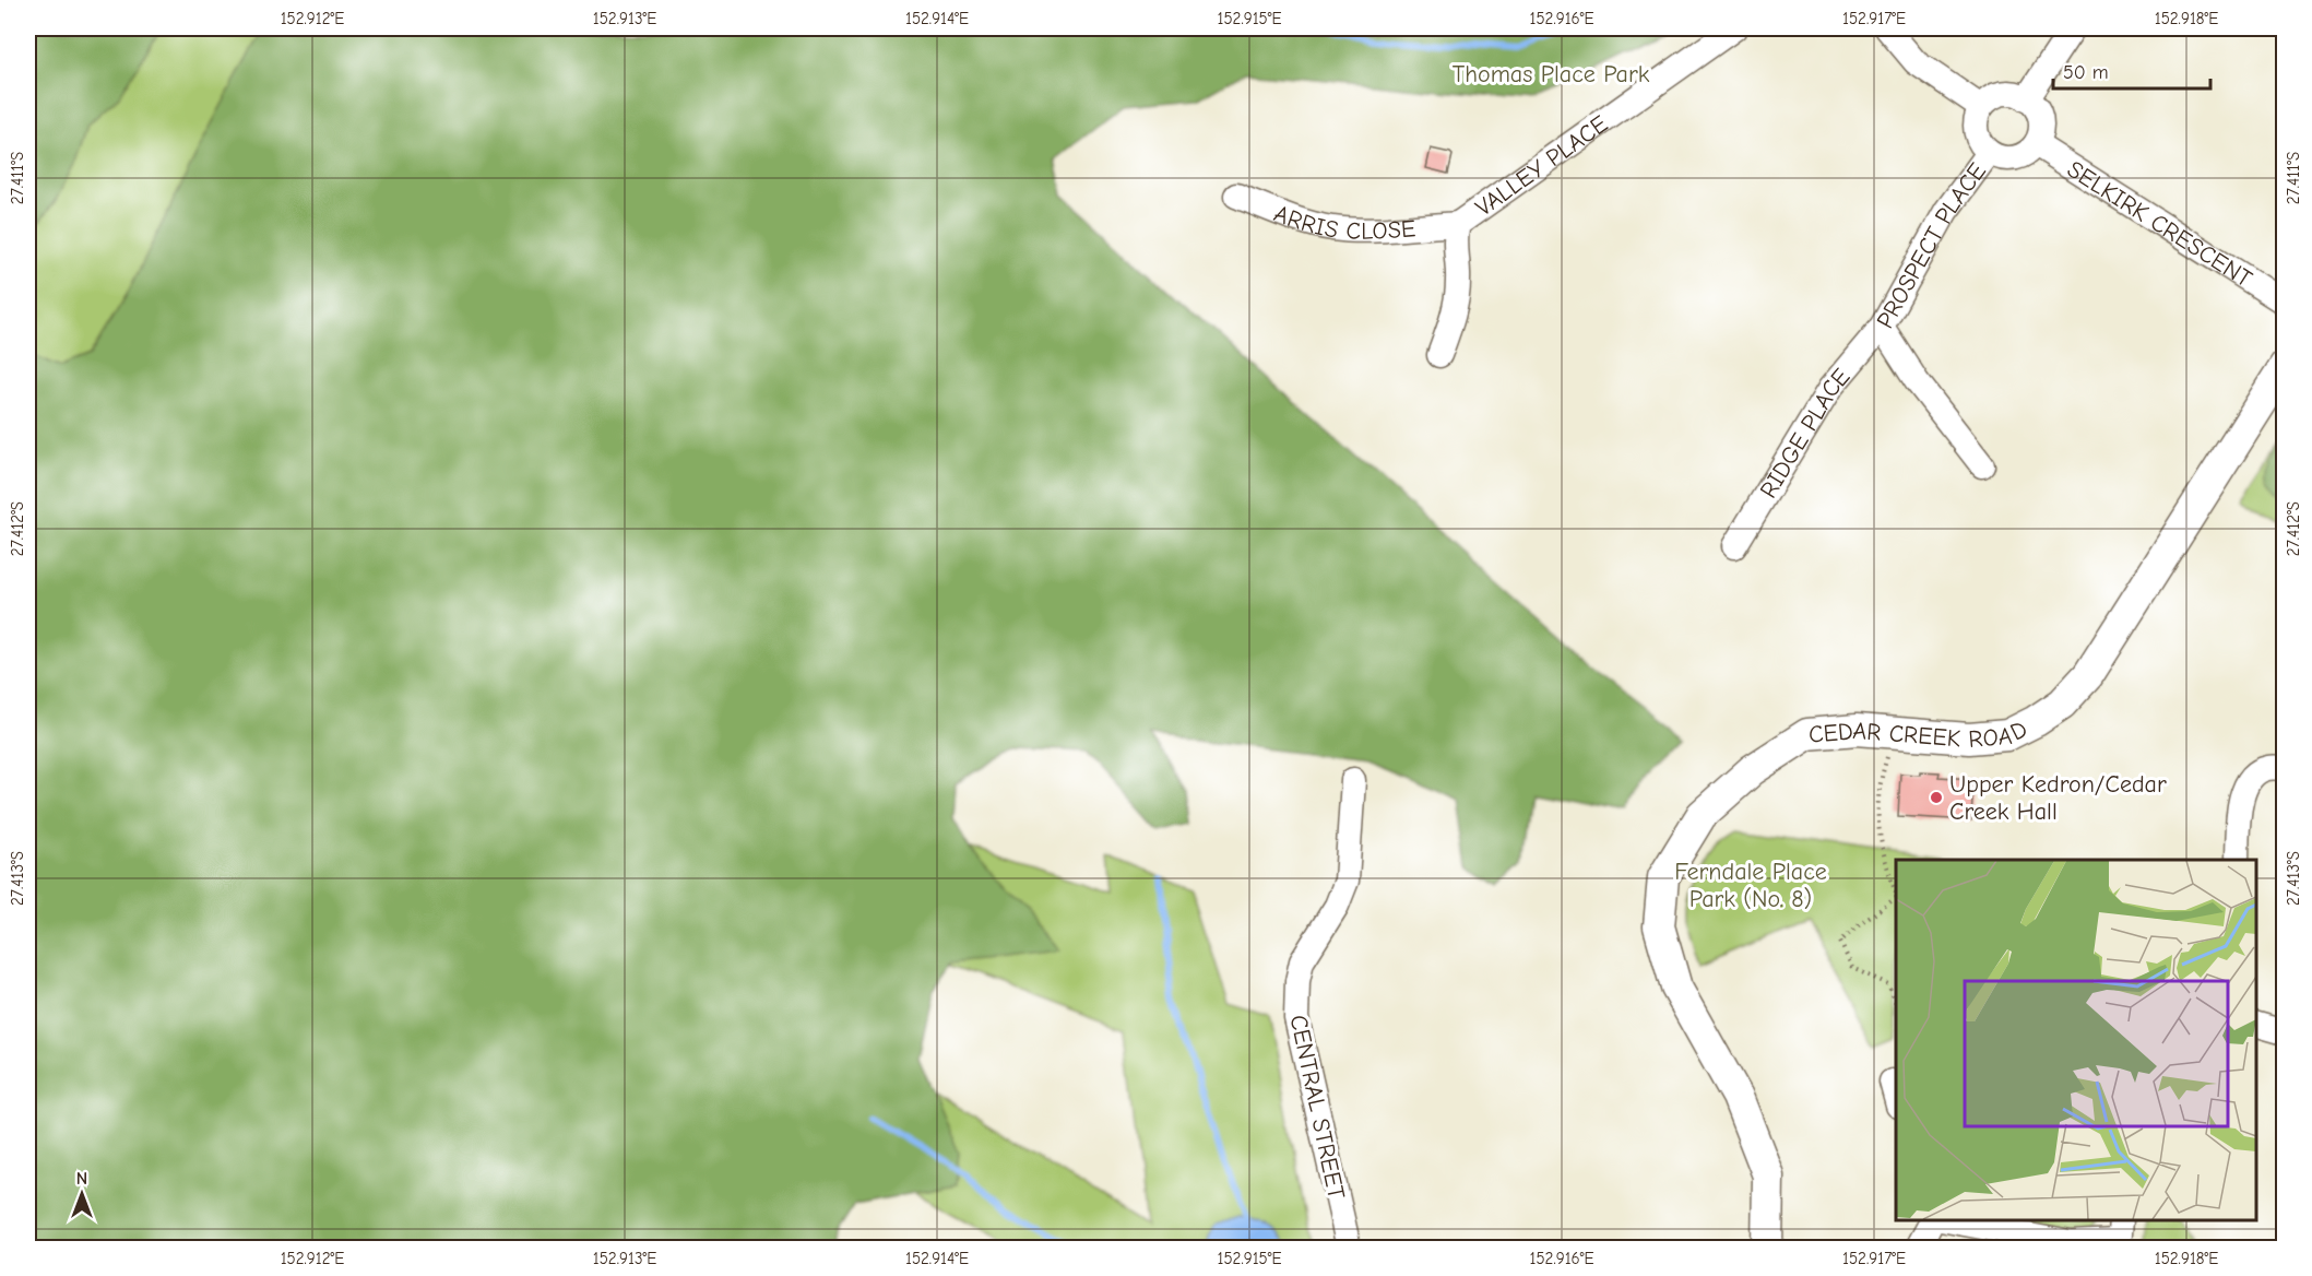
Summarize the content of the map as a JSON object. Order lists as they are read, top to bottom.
{
  "streets": {
    "street": [
      "VALLEY PLACE",
      "ARRIS CLOSE",
      "SELKIRK CRESCENT",
      "PROSPECT PLACE",
      "RIDGE PLACE",
      "CEDAR CREEK ROAD",
      "CENTRAL STREET"
    ]
  },
  "crossings": [
    ["VALLEY PLACE", "ARRIS CLOSE"],
    ["SELKIRK CRESCENT", "PROSPECT PLACE"],
    ["PROSPECT PLACE", "RIDGE PLACE"]
  ],
  "parks": ["Thomas Place Park", "Ferndale Place Park (No. 8)"],
  "places": ["Upper Kedron/Cedar Creek Hall"],
  "scale_bar": "50 m",
  "north": "top",
  "coordinates": [
    "152.912°E",
    "152.913°E",
    "152.914°E",
    "152.915°E",
    "152.916°E",
    "152.917°E",
    "152.918°E",
    "27.411°S",
    "27.412°S",
    "27.413°S"
  ]
}
